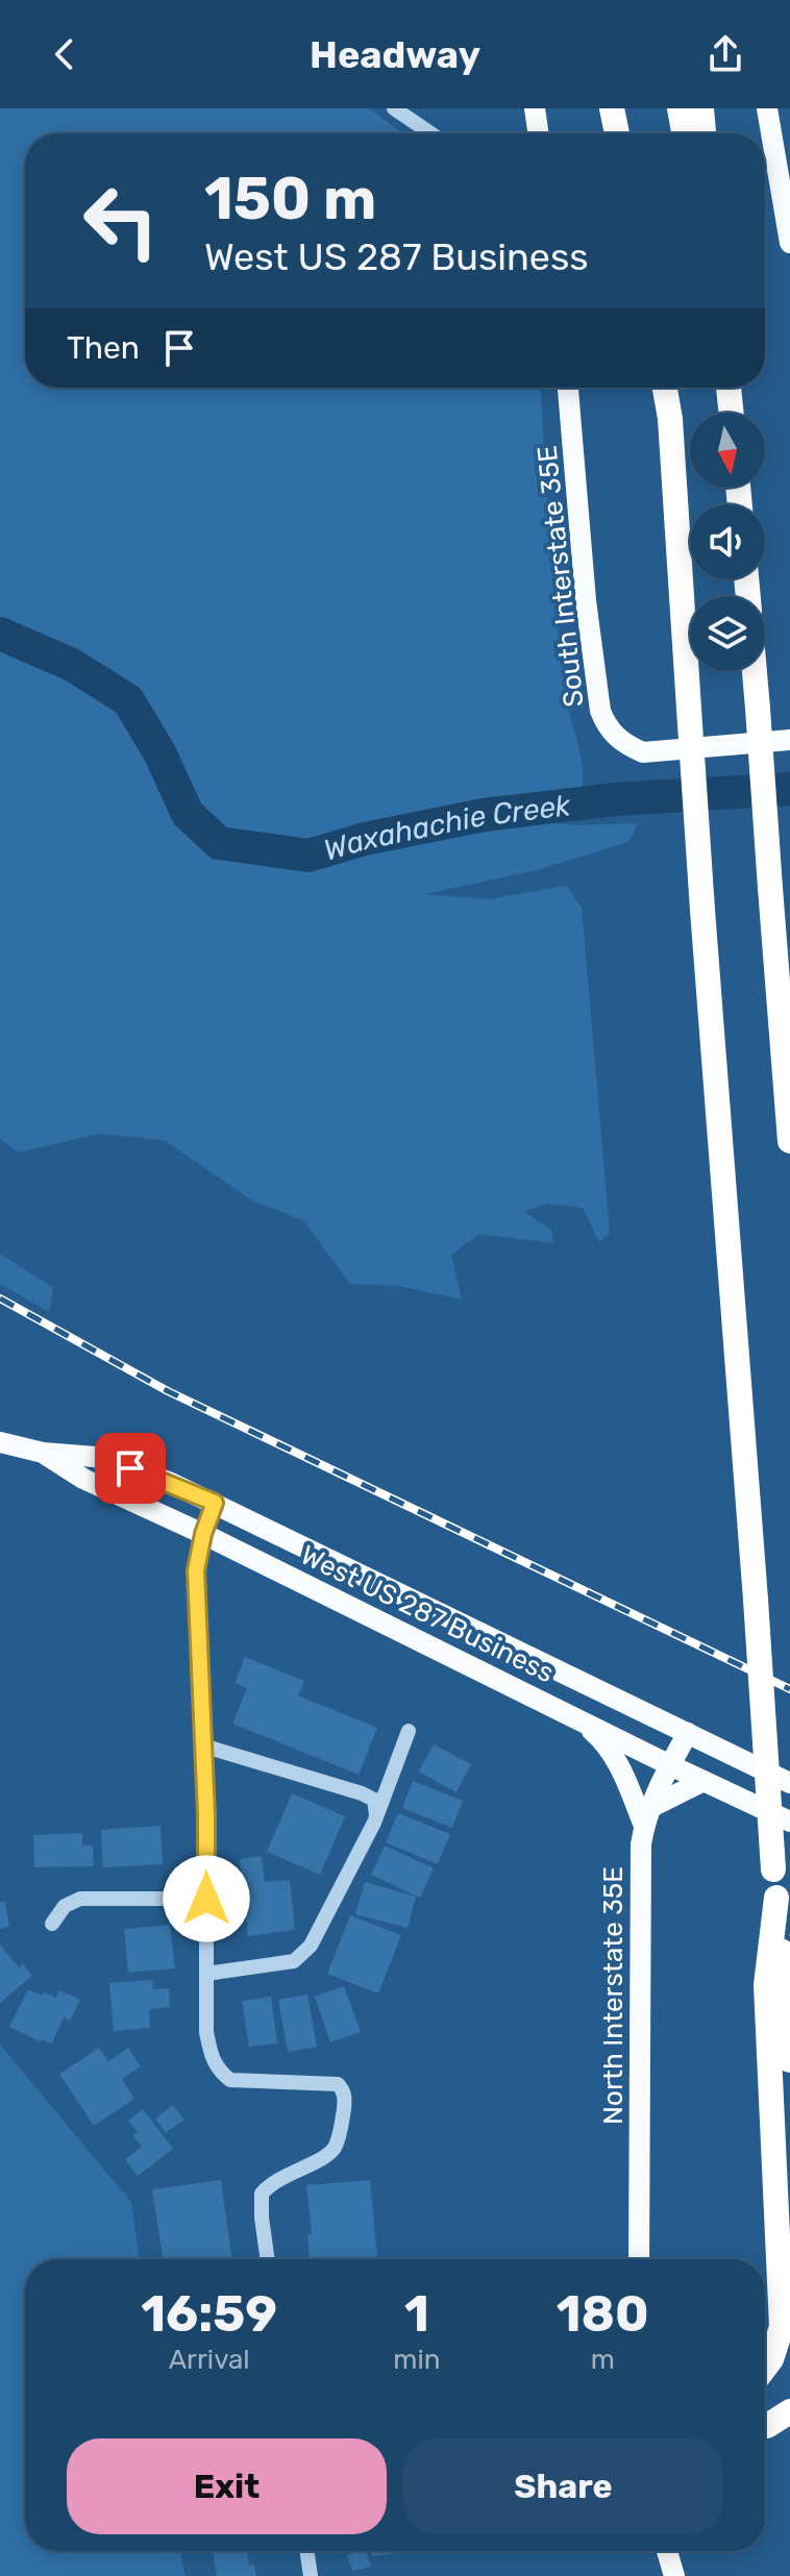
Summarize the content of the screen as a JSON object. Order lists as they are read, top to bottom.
{
  "streets": {
    "main road": ["South Interstate 35E", "West US 287 Business", "North Interstate 35E"]
  },
  "crossings": [
    ["West US 287 Business", "North Interstate 35E"]
  ],
  "water": ["Waxahachie Creek"],
  "north": "bottom",
  "page": {
    "header": "Headway",
    "turn": ["150 m", "West US 287 Business"],
    "then": "Then",
    "eta": [
      "16:59",
      "Arrival",
      "1",
      "min",
      "180",
      "m"
    ],
    "buttons": ["Exit", "Share"]
  }
}
